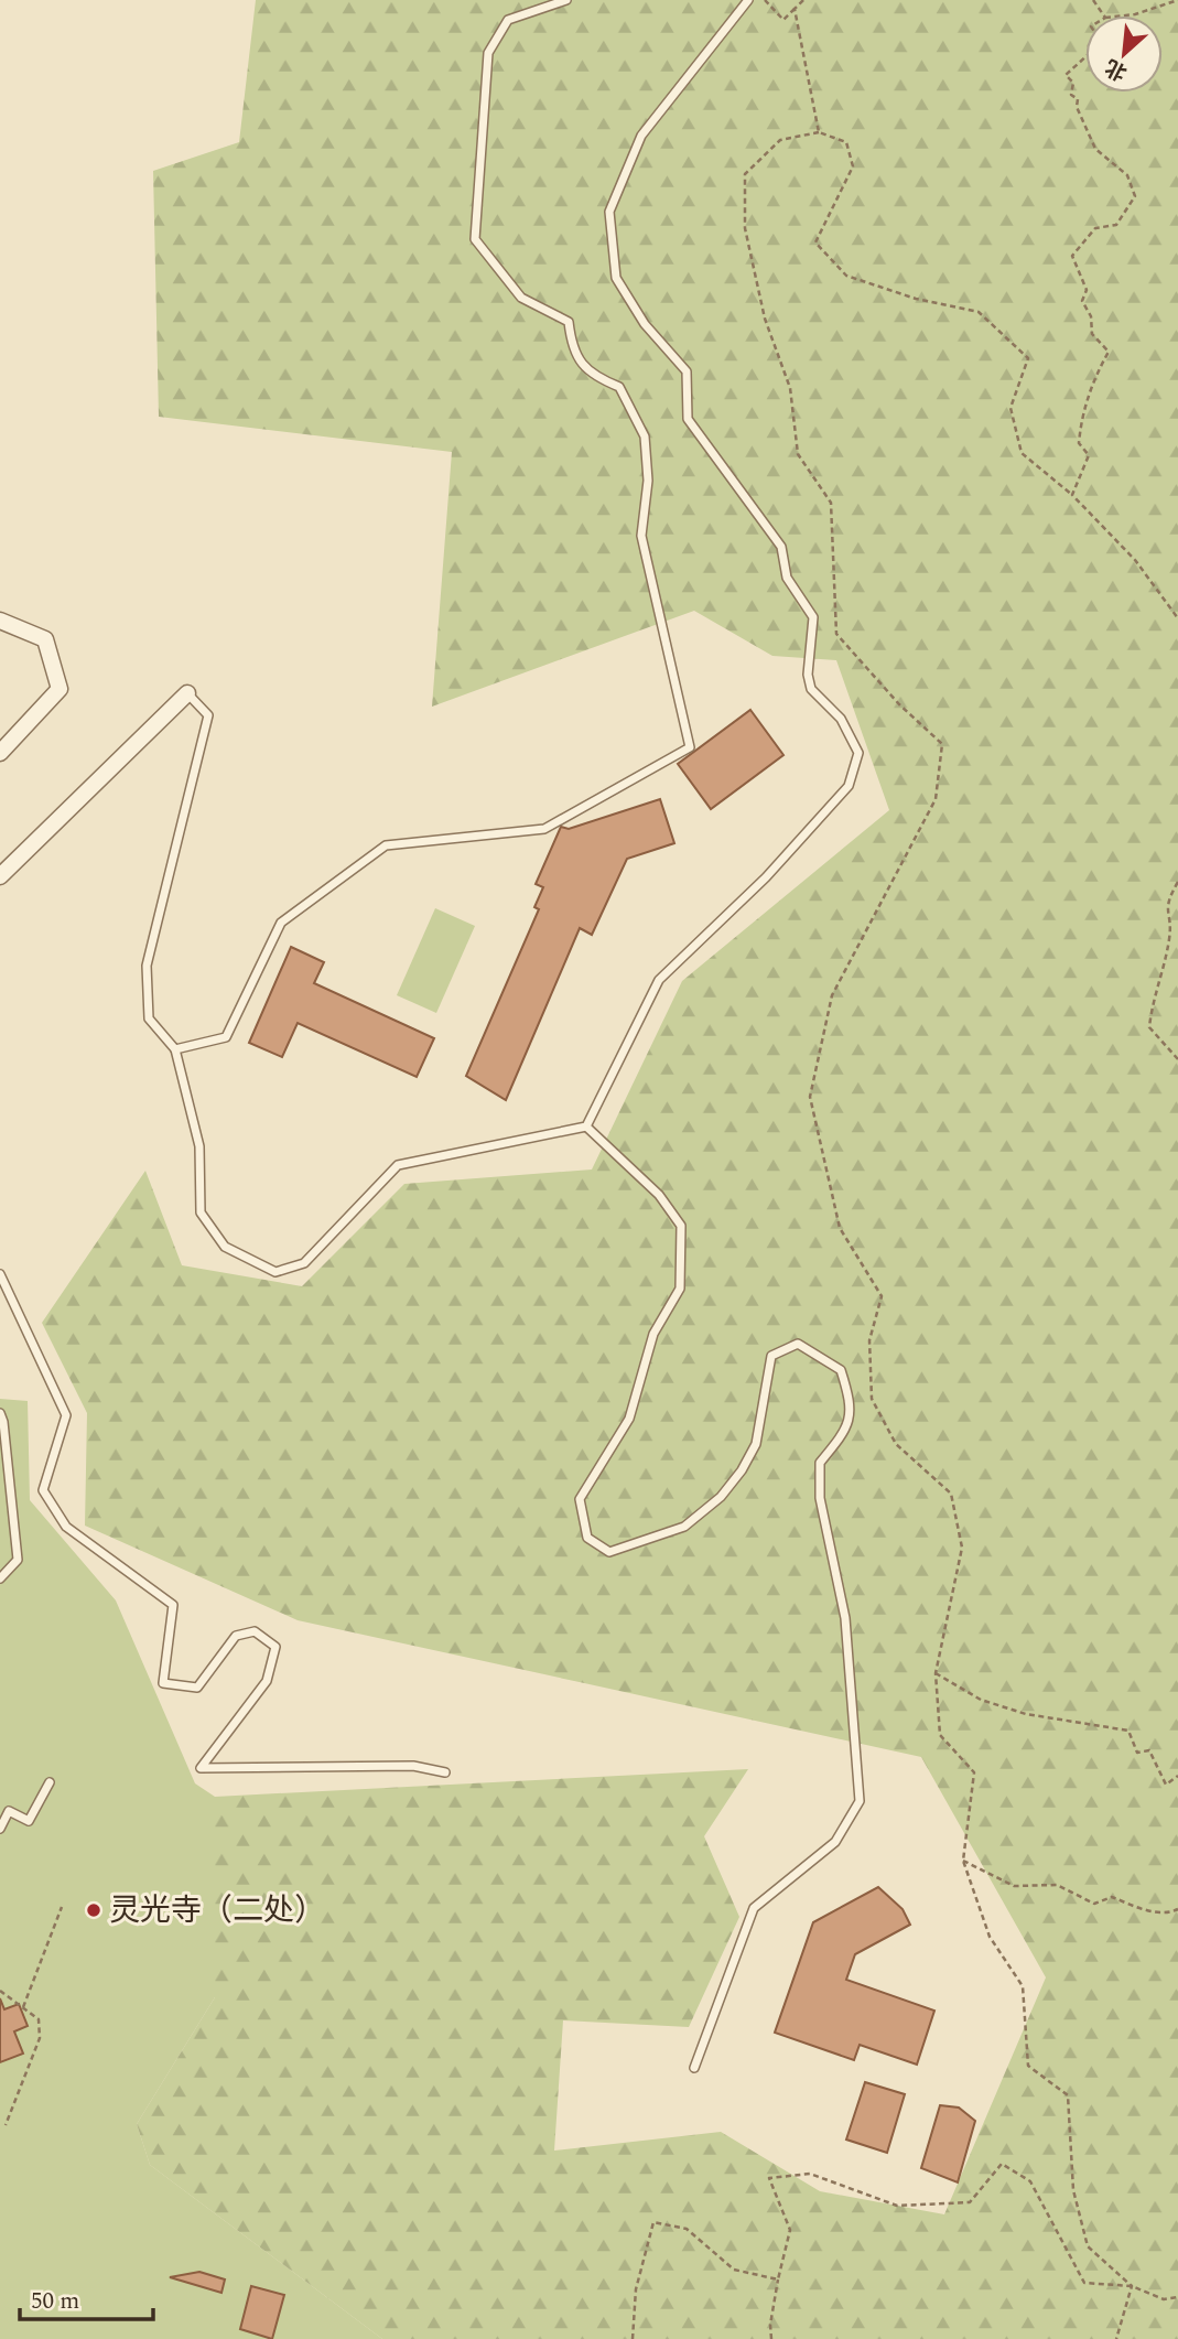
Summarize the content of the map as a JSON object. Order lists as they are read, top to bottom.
{
  "places": ["灵光寺（二处）"],
  "scale_bar": "50 m",
  "north": "bottom left"
}
